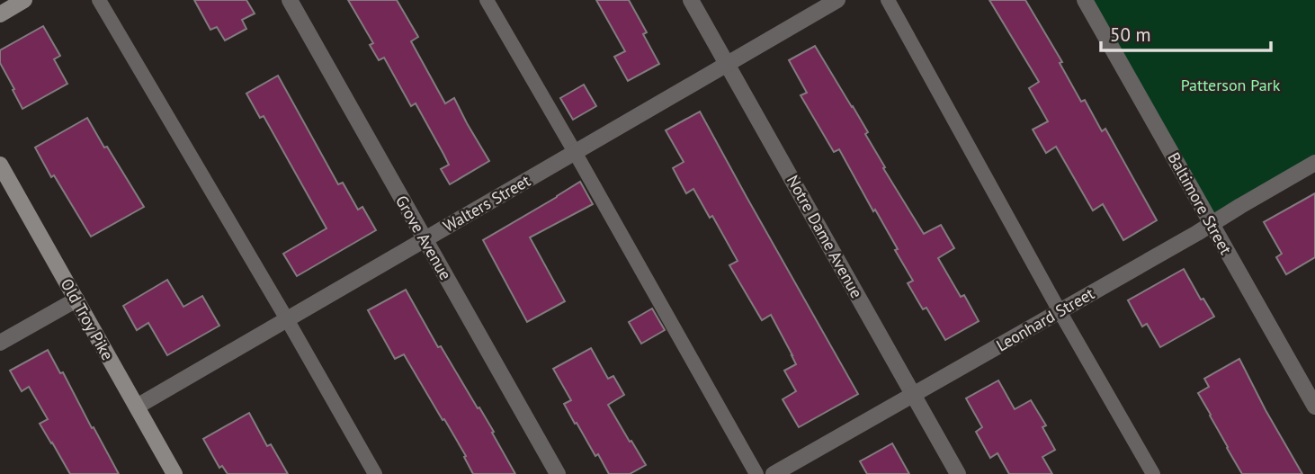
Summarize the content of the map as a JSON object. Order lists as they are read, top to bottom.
{
  "streets": {
    "main road": ["Old Troy Pike"],
    "street": [
      "Walters Street",
      "Baltimore Street",
      "Notre Dame Avenue",
      "Grove Avenue",
      "Leonhard Street"
    ]
  },
  "crossings": [
    ["Walters Street", "Notre Dame Avenue"],
    ["Walters Street", "Grove Avenue"],
    ["Walters Street", "Old Troy Pike"],
    ["Baltimore Street", "Leonhard Street"],
    ["Notre Dame Avenue", "Leonhard Street"]
  ],
  "parks": ["Patterson Park"],
  "scale_bar": "50 m"
}
